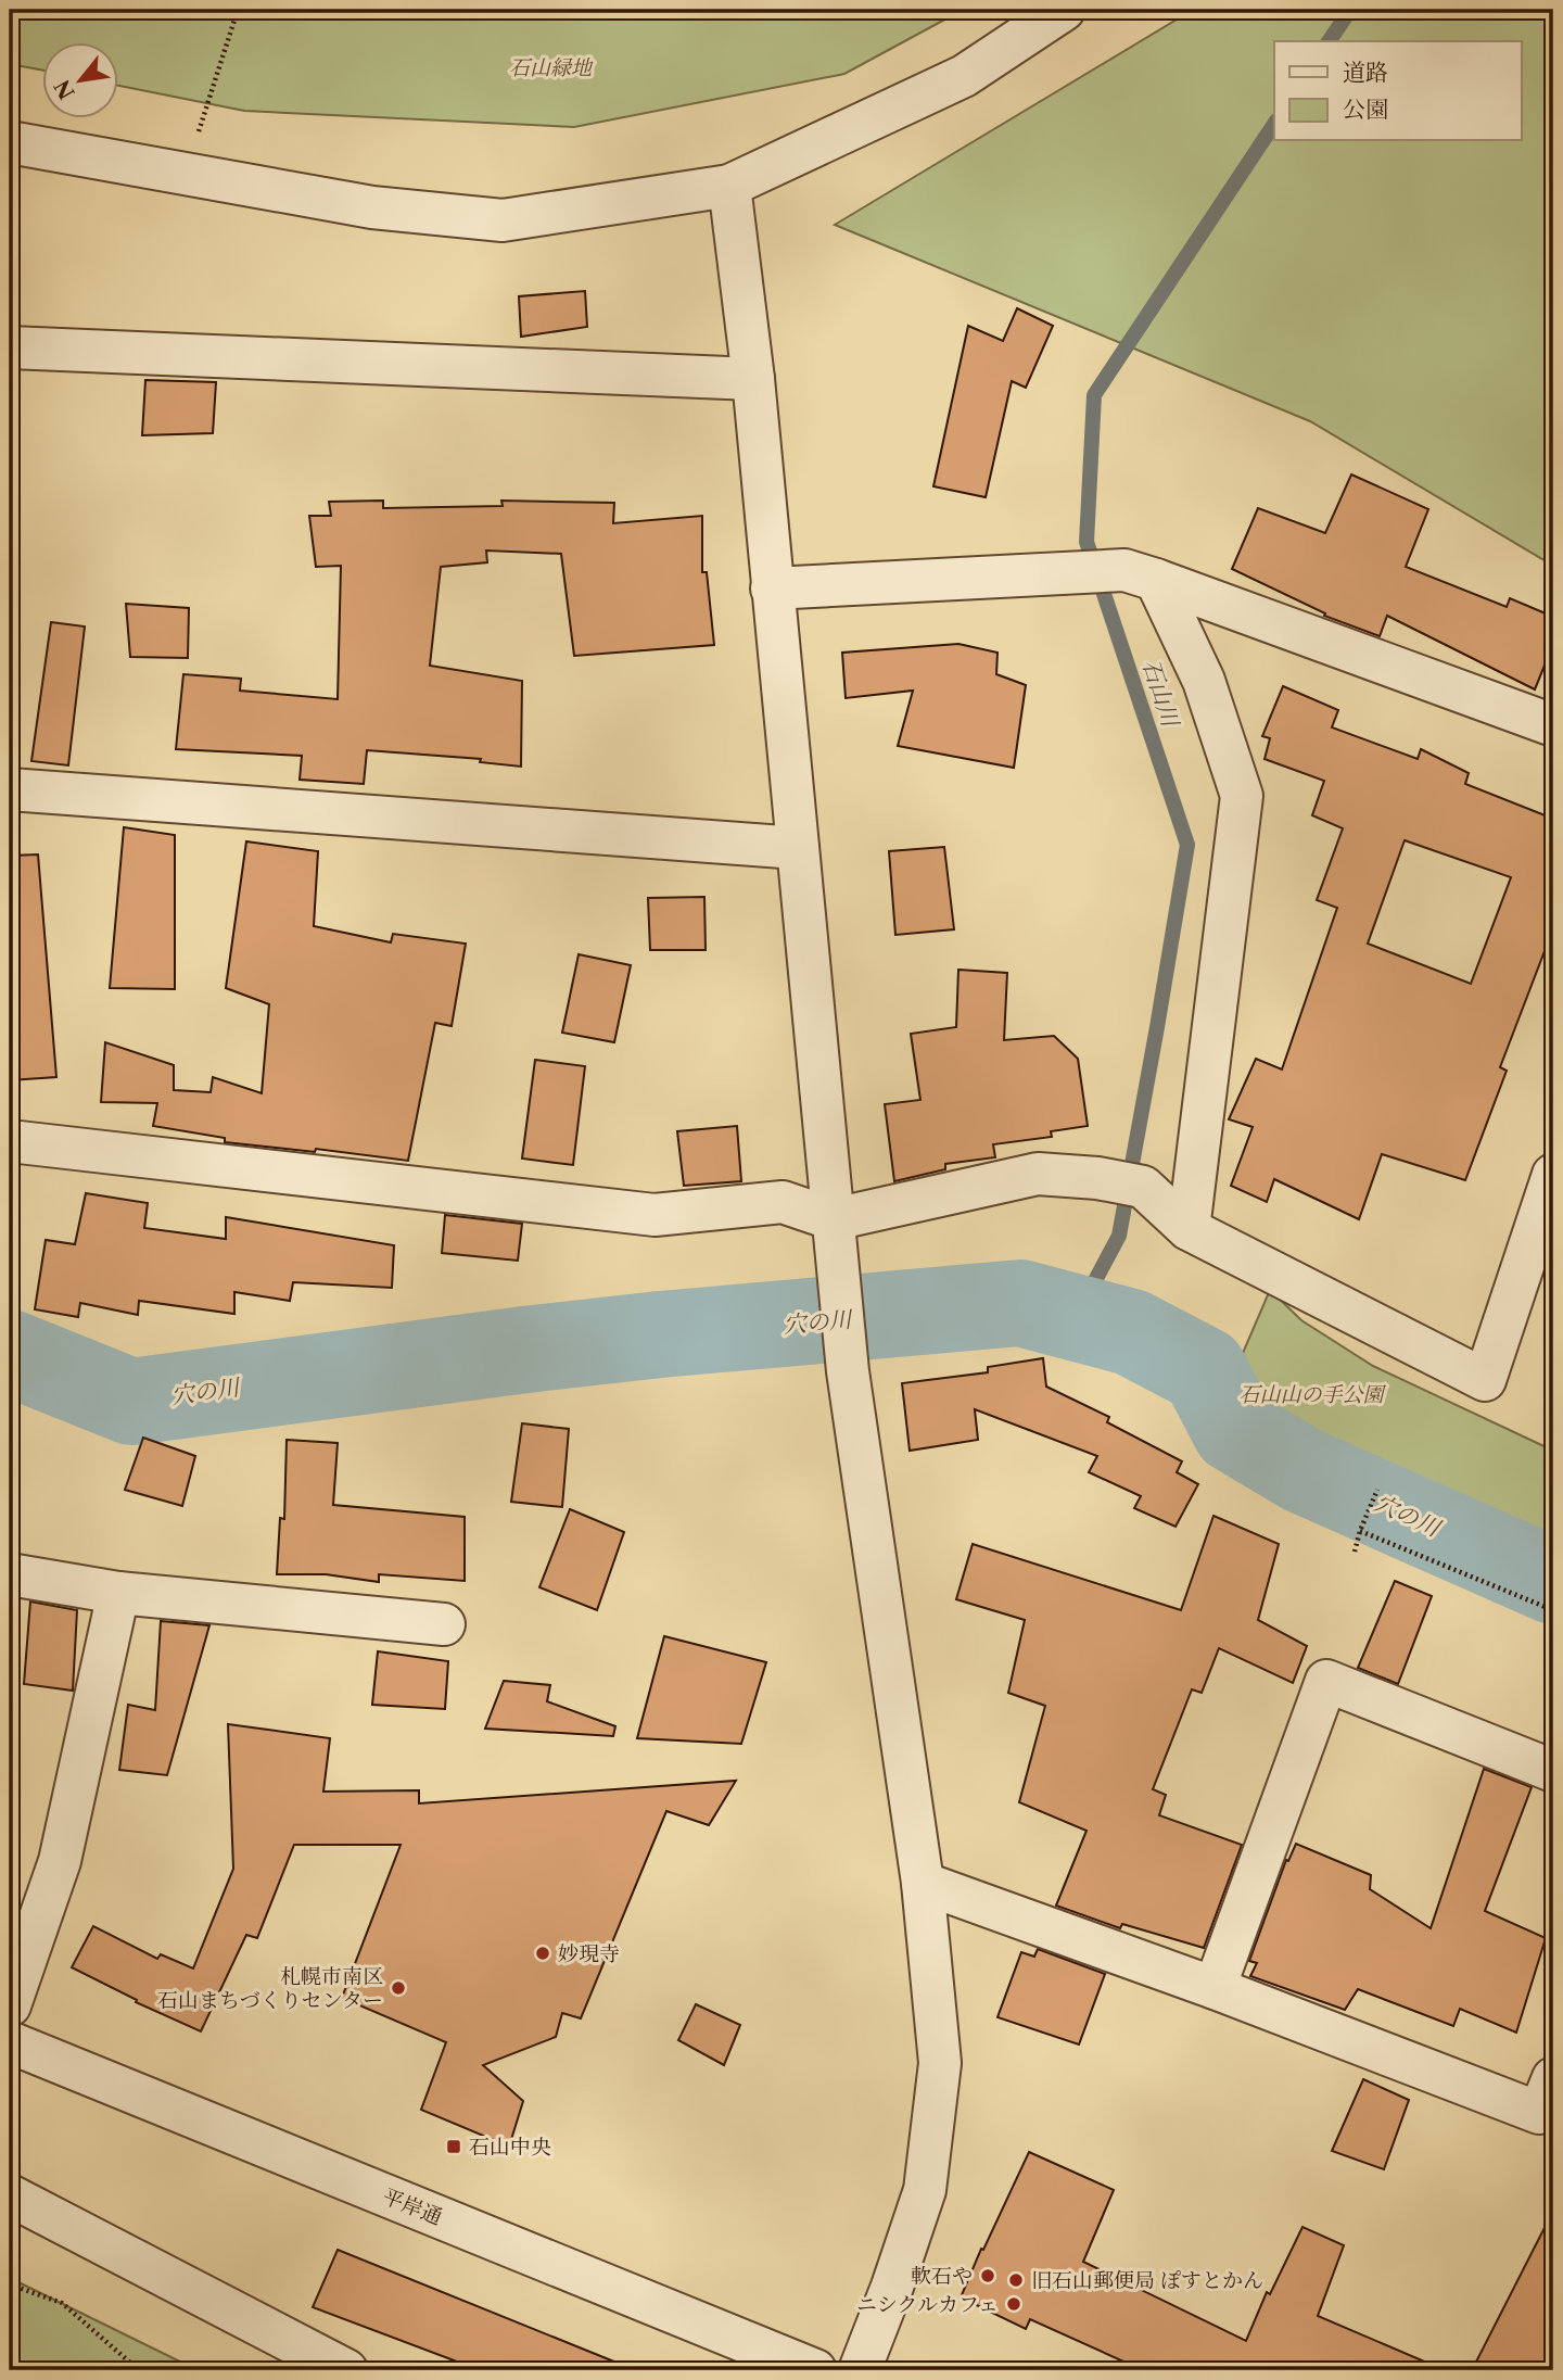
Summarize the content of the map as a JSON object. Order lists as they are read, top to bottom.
{
  "streets": {
    "street": ["平岸通"]
  },
  "water": ["石山川", "穴の川"],
  "parks": ["石山緑地", "石山山の手公園"],
  "places": {
    "other": [
      "妙現寺",
      "札幌市南区 石山まちづくりセンター",
      "軟石や",
      "旧石山郵便局 ぽすとかん",
      "ニシクルカフェ"
    ],
    "transit": ["石山中央"]
  },
  "legend": ["道路", "公園"],
  "north": "bottom left"
}
